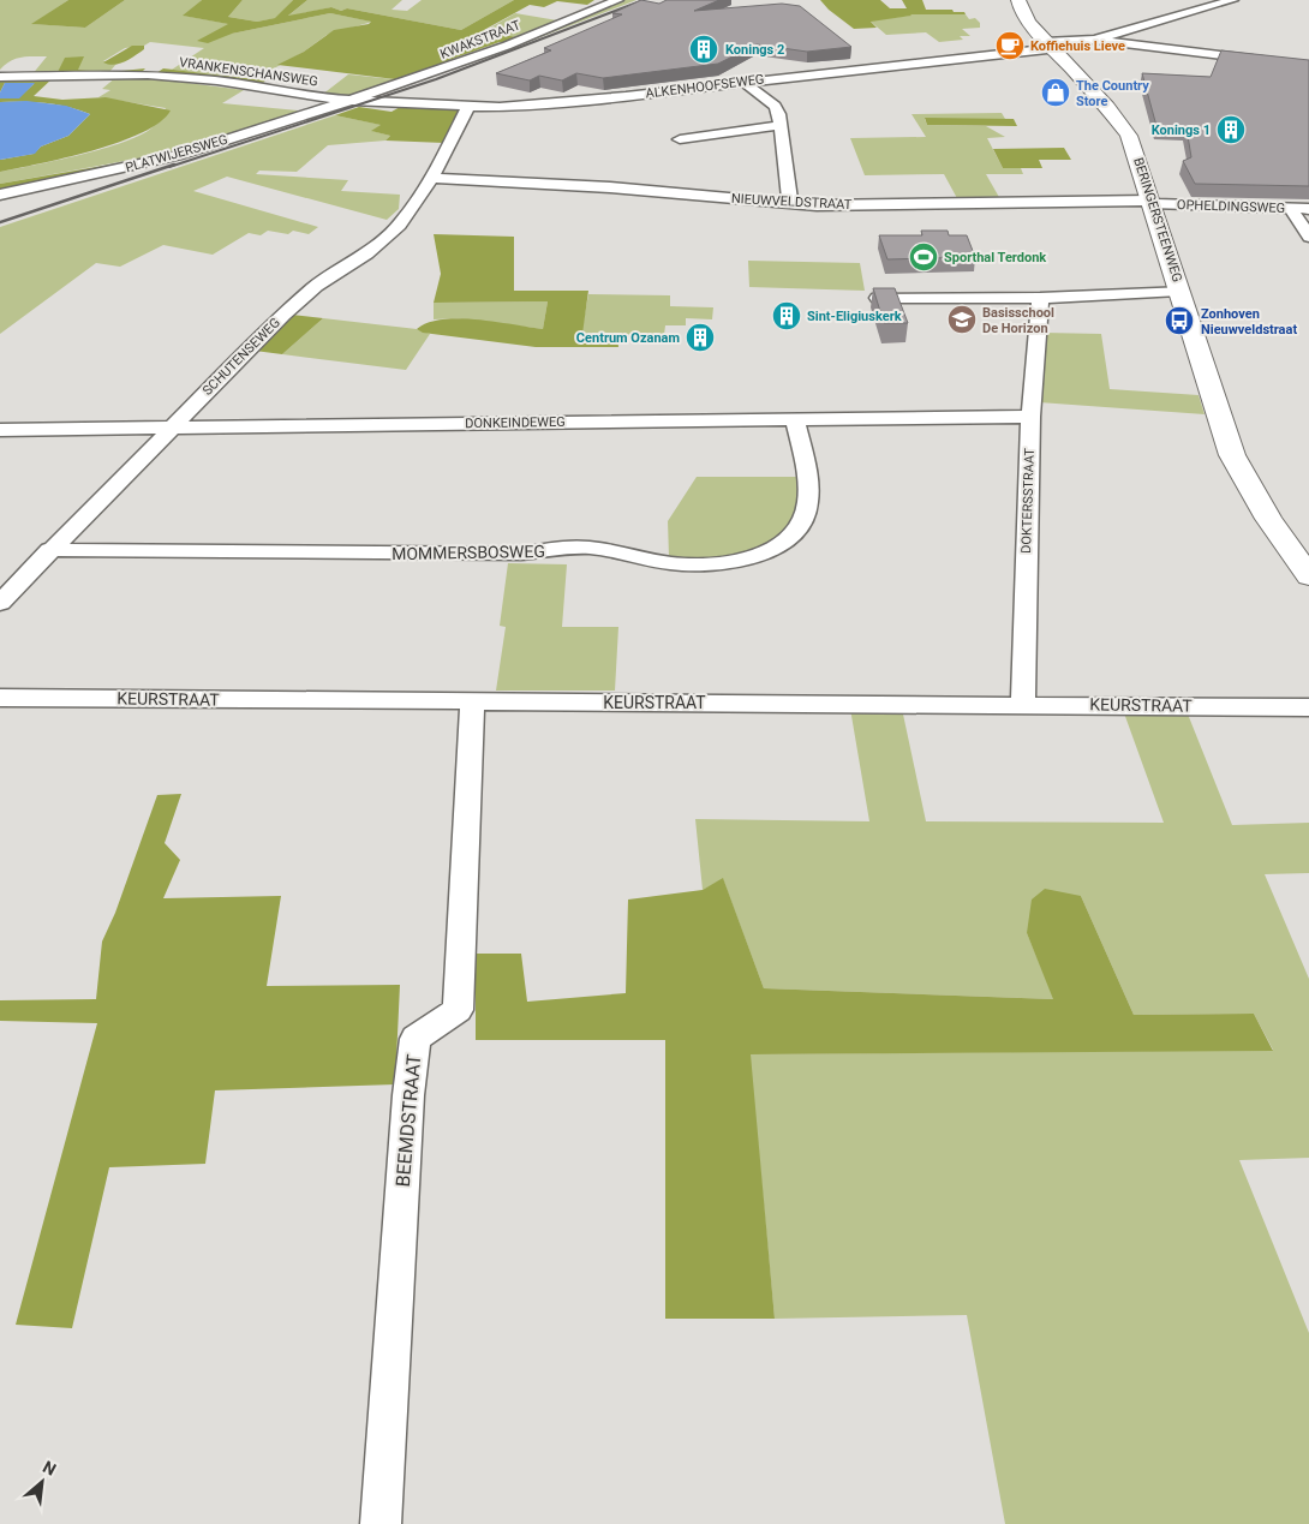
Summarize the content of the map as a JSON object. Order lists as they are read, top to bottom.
{
  "streets": {
    "main road": ["BERINGERSTEENWEG"],
    "street": [
      "KWAKSTRAAT",
      "VRANKENSCHANSWEG",
      "ALKENHOOFSEWEG",
      "PLATWIJERSWEG",
      "NIEUWVELDSTRAAT",
      "OPHELDINGSWEG",
      "SCHUTENSEWEG",
      "DONKEINDEWEG",
      "DOKTERSSTRAAT",
      "MOMMERSBOSWEG",
      "KEURSTRAAT",
      "BEEMDSTRAAT"
    ]
  },
  "crossings": [
    ["KWAKSTRAAT", "VRANKENSCHANSWEG"],
    ["KWAKSTRAAT", "ALKENHOOFSEWEG"],
    ["KWAKSTRAAT", "PLATWIJERSWEG"],
    ["VRANKENSCHANSWEG", "ALKENHOOFSEWEG"],
    ["VRANKENSCHANSWEG", "PLATWIJERSWEG"],
    ["ALKENHOOFSEWEG", "PLATWIJERSWEG"],
    ["ALKENHOOFSEWEG", "BERINGERSTEENWEG"],
    ["ALKENHOOFSEWEG", "SCHUTENSEWEG"],
    ["NIEUWVELDSTRAAT", "OPHELDINGSWEG"],
    ["NIEUWVELDSTRAAT", "BERINGERSTEENWEG"],
    ["NIEUWVELDSTRAAT", "SCHUTENSEWEG"],
    ["OPHELDINGSWEG", "BERINGERSTEENWEG"],
    ["SCHUTENSEWEG", "DONKEINDEWEG"],
    ["SCHUTENSEWEG", "MOMMERSBOSWEG"],
    ["DONKEINDEWEG", "DOKTERSSTRAAT"],
    ["DONKEINDEWEG", "MOMMERSBOSWEG"],
    ["DOKTERSSTRAAT", "KEURSTRAAT"],
    ["KEURSTRAAT", "BEEMDSTRAAT"]
  ],
  "places": {
    "cafe": ["Koffiehuis Lieve"],
    "building": [
      "Konings 2",
      "Konings 1",
      "Sint-Eligiuskerk",
      "Centrum Ozanam"
    ],
    "shop": ["The Country Store"],
    "sports": ["Sporthal Terdonk"],
    "school or university": ["Basisschool De Horizon"],
    "bus stop": ["Zonhoven Nieuwveldstraat"]
  },
  "north": "top right"
}
